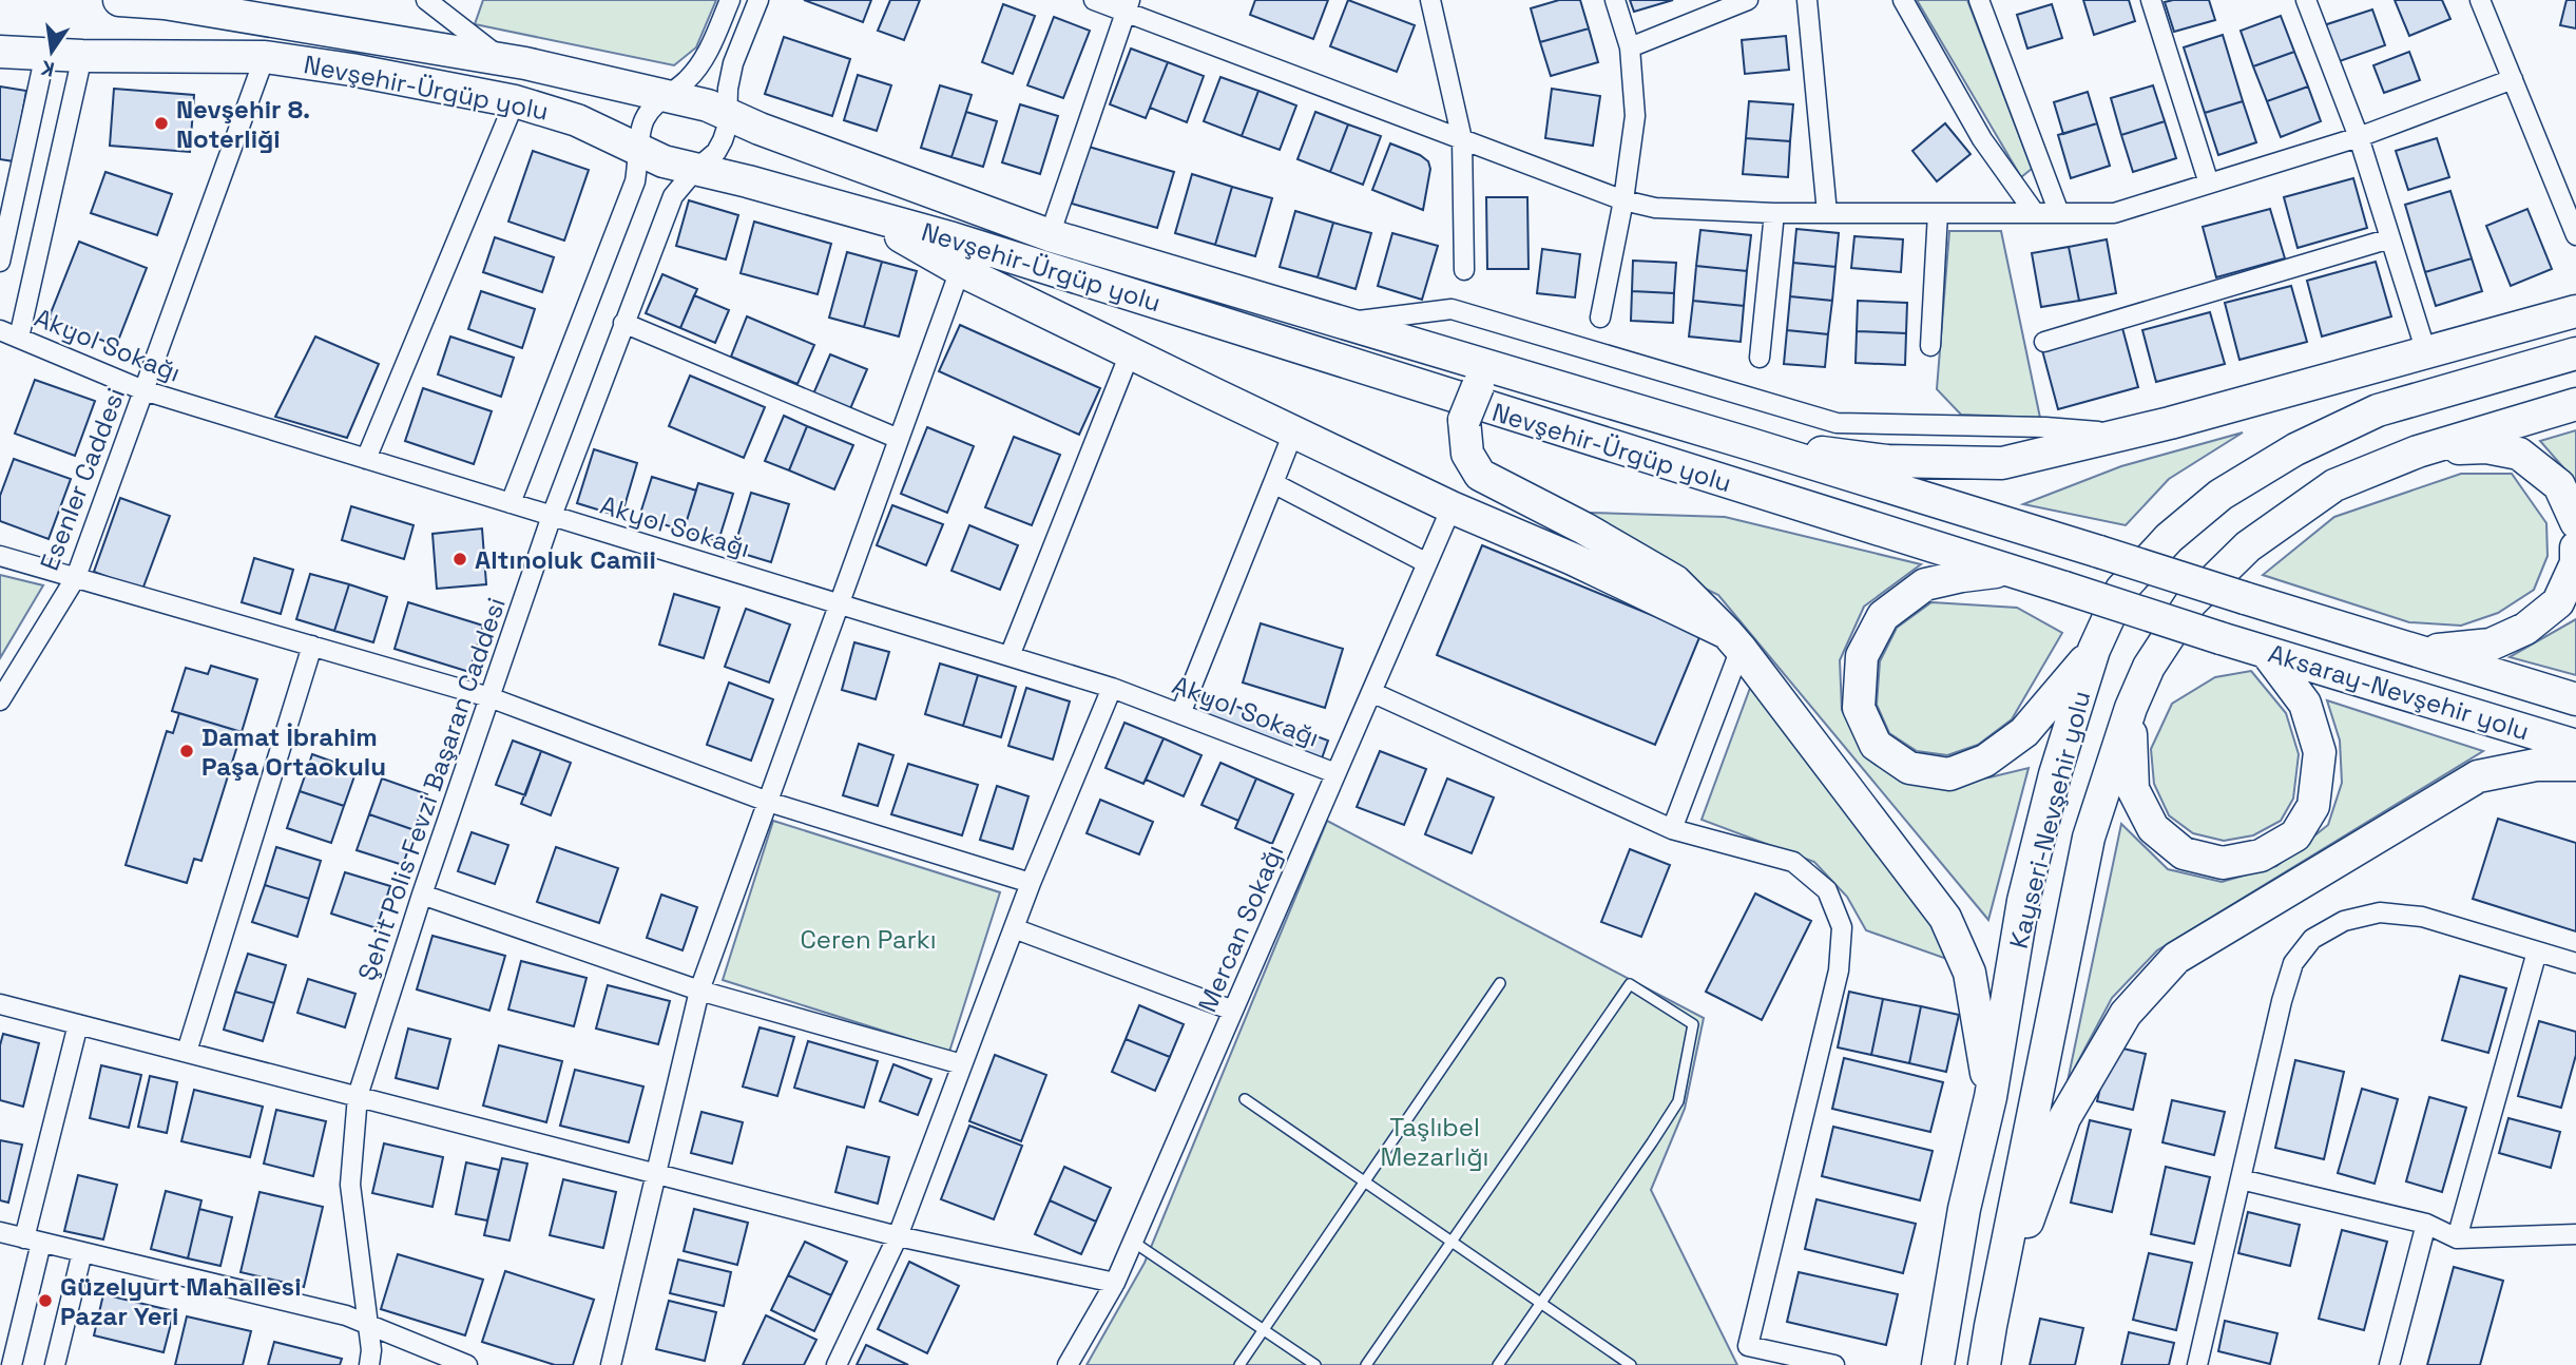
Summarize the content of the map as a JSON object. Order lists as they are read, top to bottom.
{
  "streets": {
    "highway": ["Nevşehir-Ürgüp yolu", "Aksaray-Nevşehir yolu", "Kayseri-Nevşehir yolu"],
    "street": [
      "Akyol Sokağı",
      "Esenler Caddesi",
      "Şehit Polis Fevzi Başaran Caddesi",
      "Mercan Sokağı"
    ]
  },
  "crossings": [
    ["Nevşehir-Ürgüp yolu", "Esenler Caddesi"],
    ["Nevşehir-Ürgüp yolu", "Aksaray-Nevşehir yolu"],
    ["Nevşehir-Ürgüp yolu", "Şehit Polis Fevzi Başaran Caddesi"],
    ["Akyol Sokağı", "Esenler Caddesi"],
    ["Akyol Sokağı", "Şehit Polis Fevzi Başaran Caddesi"],
    ["Akyol Sokağı", "Mercan Sokağı"]
  ],
  "parks": ["Ceren Parkı", "Taşlıbel Mezarlığı"],
  "places": [
    "Nevşehir 8. Noterliği",
    "Altınoluk Camii",
    "Damat İbrahim Paşa Ortaokulu",
    "Güzelyurt Mahallesi Pazar Yeri"
  ],
  "north": "bottom"
}
